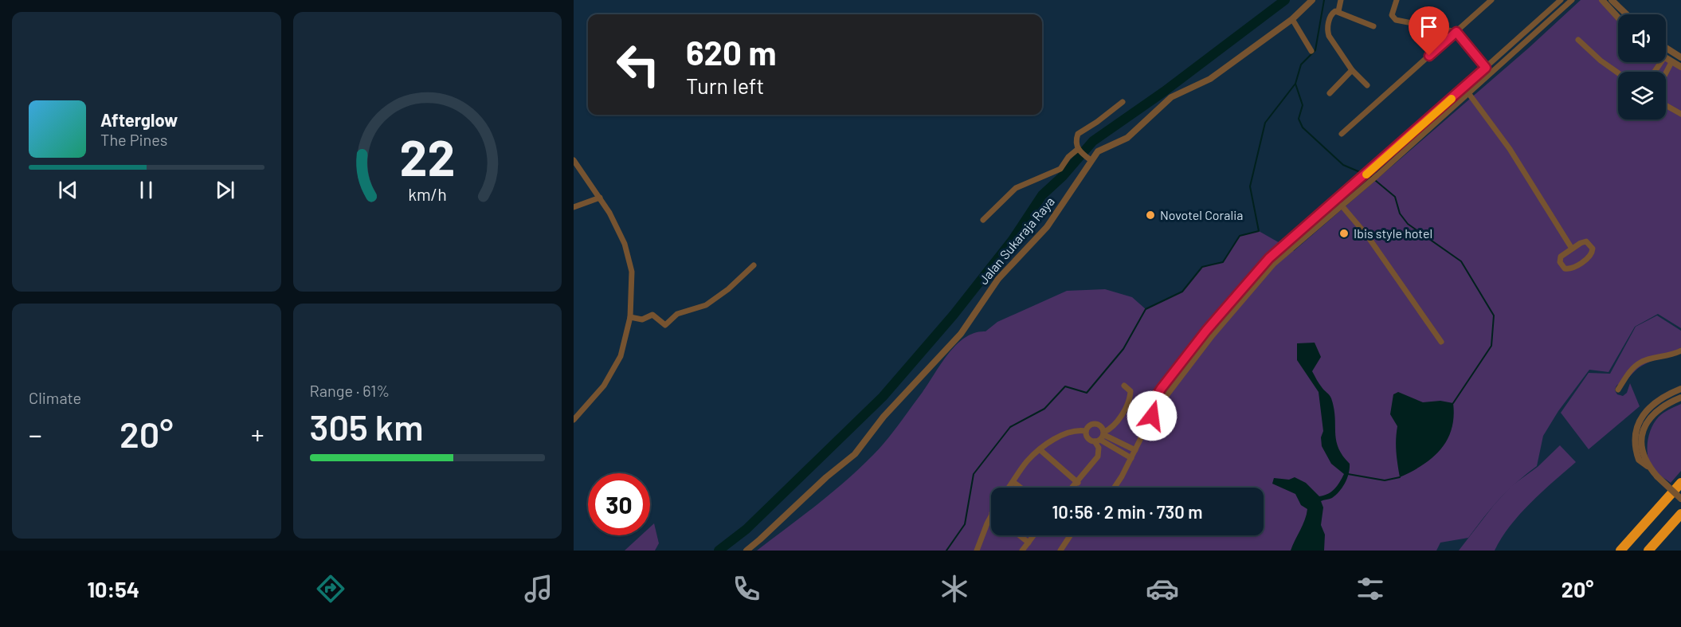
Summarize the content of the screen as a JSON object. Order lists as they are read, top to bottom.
{
  "streets": {
    "street": ["Jalan Sukaraja Raya"]
  },
  "places": ["Novotel Coralia", "Ibis style hotel"],
  "page": {
    "turn": ["620 m", "Turn left"],
    "song": ["Afterglow", "The Pines"],
    "tile": [
      "Climate",
      ["Range · 61%", "305 km"]
    ],
    "heat": ["−", "20°", "+"],
    "limit": "30",
    "trip": "10:56 · 2 min · 730 m",
    "tabs": ["10:54", "20°"],
    "gauge": ["22", "km/h"]
  }
}
